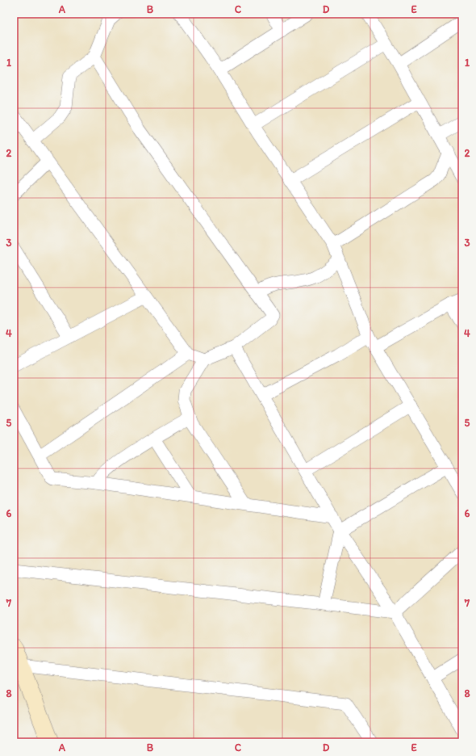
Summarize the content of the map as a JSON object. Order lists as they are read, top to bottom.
{
  "grid": {
    "columns": [
      "A",
      "B",
      "C",
      "D",
      "E"
    ],
    "rows": [
      "1",
      "2",
      "3",
      "4",
      "5",
      "6",
      "7",
      "8"
    ]
  }
}
